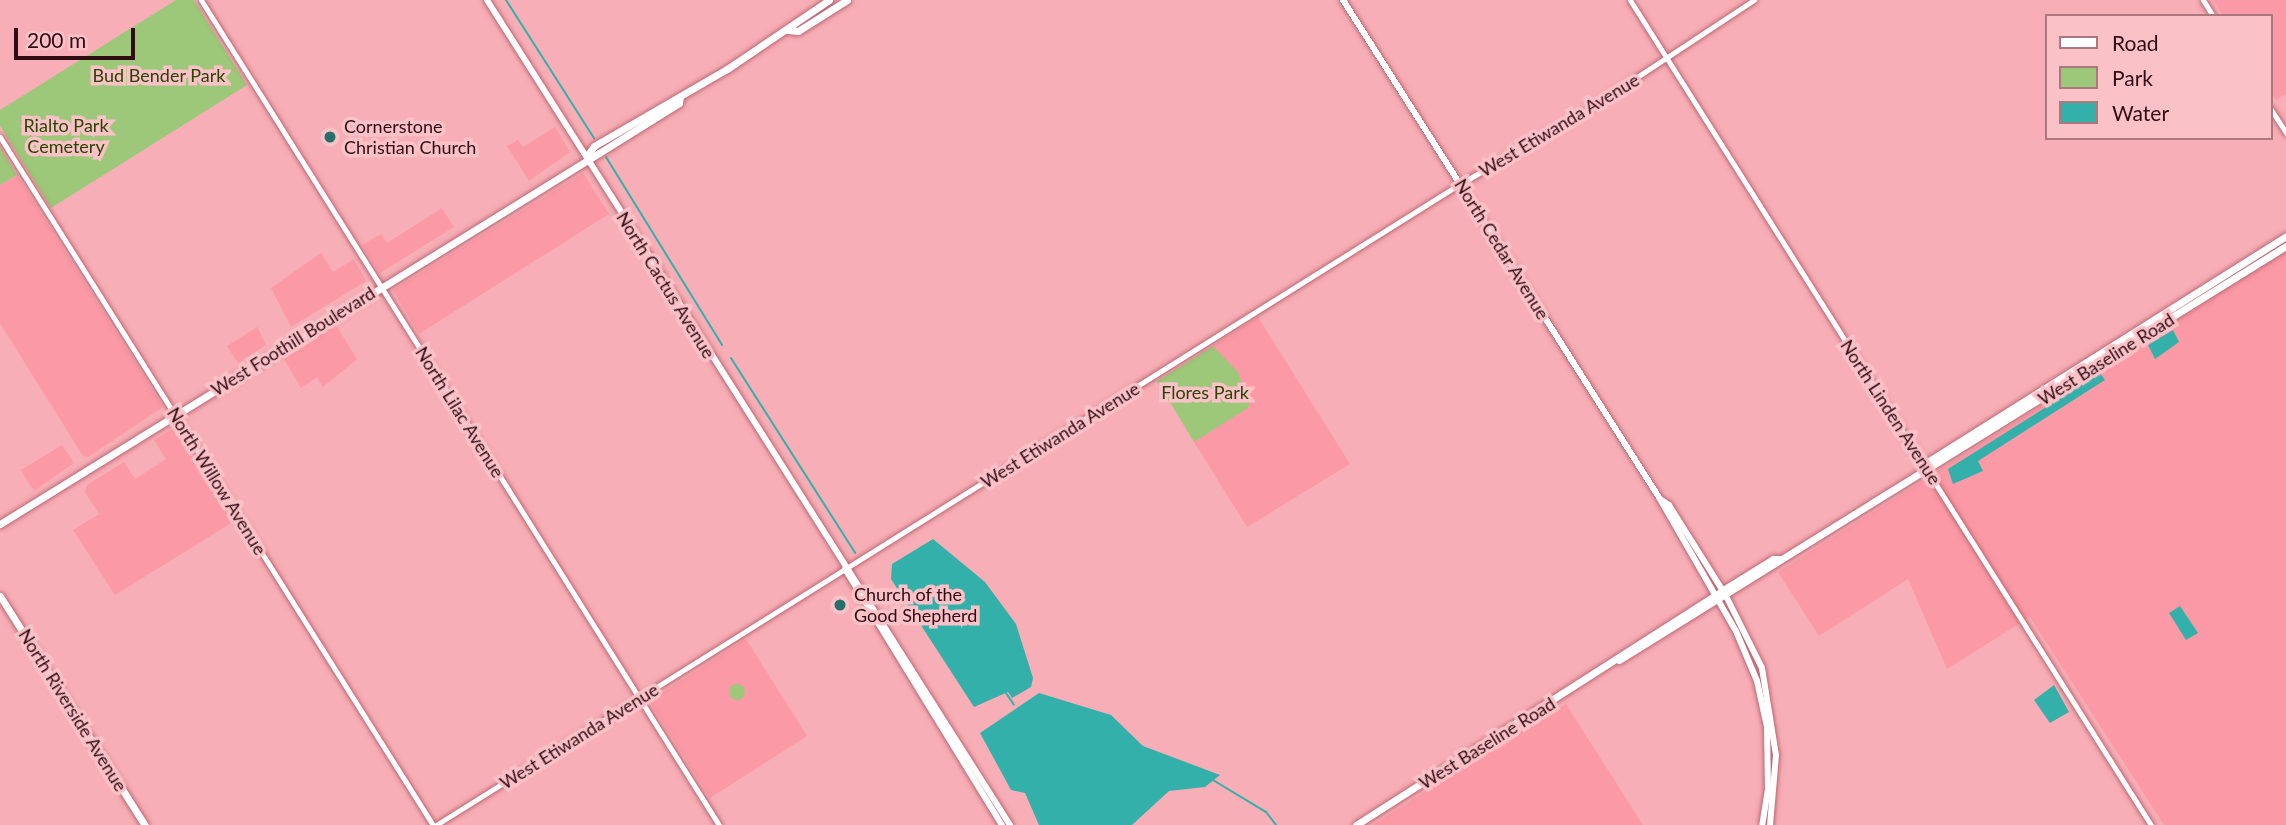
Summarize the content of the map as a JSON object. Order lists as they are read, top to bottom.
{
  "streets": {
    "main road": [
      "North Cedar Avenue",
      "North Cactus Avenue",
      "West Foothill Boulevard",
      "West Baseline Road",
      "North Riverside Avenue"
    ],
    "street": [
      "West Etiwanda Avenue",
      "North Lilac Avenue",
      "North Linden Avenue",
      "North Willow Avenue"
    ]
  },
  "crossings": [
    ["West Etiwanda Avenue", "North Cedar Avenue"],
    ["West Etiwanda Avenue", "North Cactus Avenue"],
    ["West Etiwanda Avenue", "North Lilac Avenue"],
    ["West Etiwanda Avenue", "North Linden Avenue"],
    ["West Etiwanda Avenue", "North Willow Avenue"],
    ["North Cedar Avenue", "West Baseline Road"],
    ["North Cactus Avenue", "West Foothill Boulevard"],
    ["West Foothill Boulevard", "North Lilac Avenue"],
    ["West Foothill Boulevard", "North Willow Avenue"],
    ["West Baseline Road", "North Linden Avenue"]
  ],
  "parks": ["Bud Bender Park", "Rialto Park Cemetery", "Flores Park"],
  "places": ["Cornerstone Christian Church", "Church of the Good Shepherd"],
  "legend": ["Road", "Park", "Water"],
  "scale_bar": "200 m"
}
